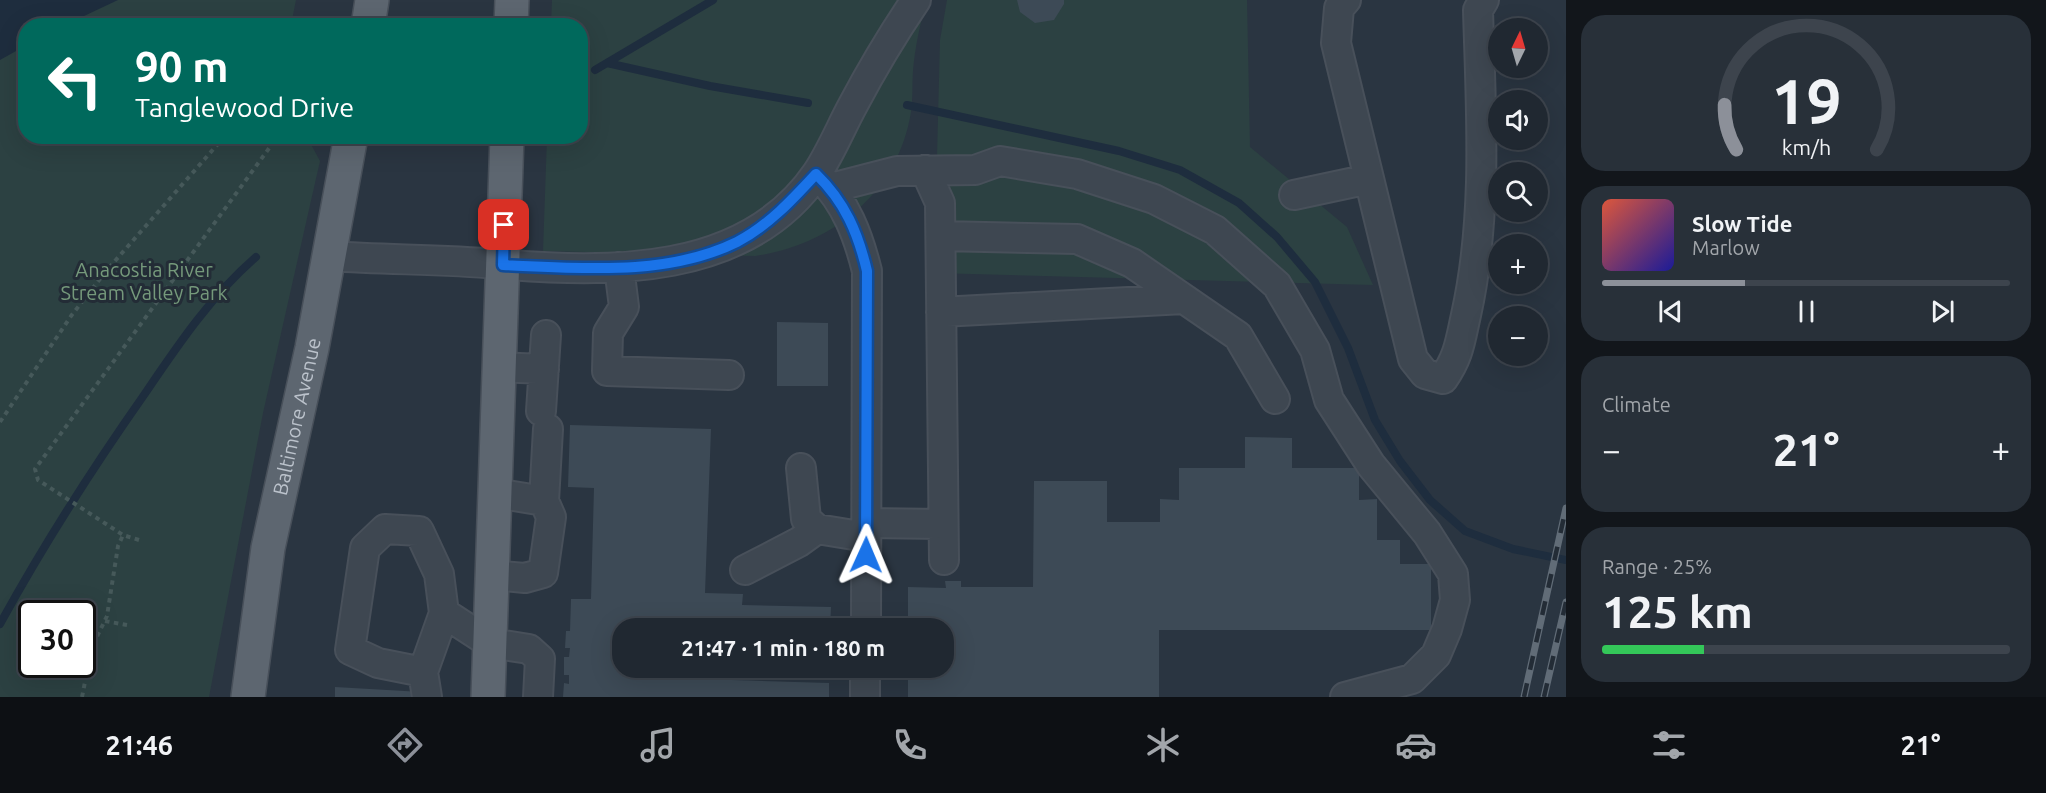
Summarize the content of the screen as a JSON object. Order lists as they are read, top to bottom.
{
  "streets": {
    "main road": ["Baltimore Avenue"]
  },
  "parks": ["Anacostia River Stream Valley Park"],
  "north": "top",
  "page": {
    "map_buttons": ["+", "−"],
    "turn": ["90 m", "Tanglewood Drive"],
    "song": ["Slow Tide", "Marlow"],
    "tile": [
      "Climate",
      ["Range · 25%", "125 km"]
    ],
    "heat": ["−", "21°", "+"],
    "limit": "30",
    "trip": "21:47 · 1 min · 180 m",
    "tabs": ["21:46", "21°"],
    "gauge": ["19", "km/h"]
  }
}
